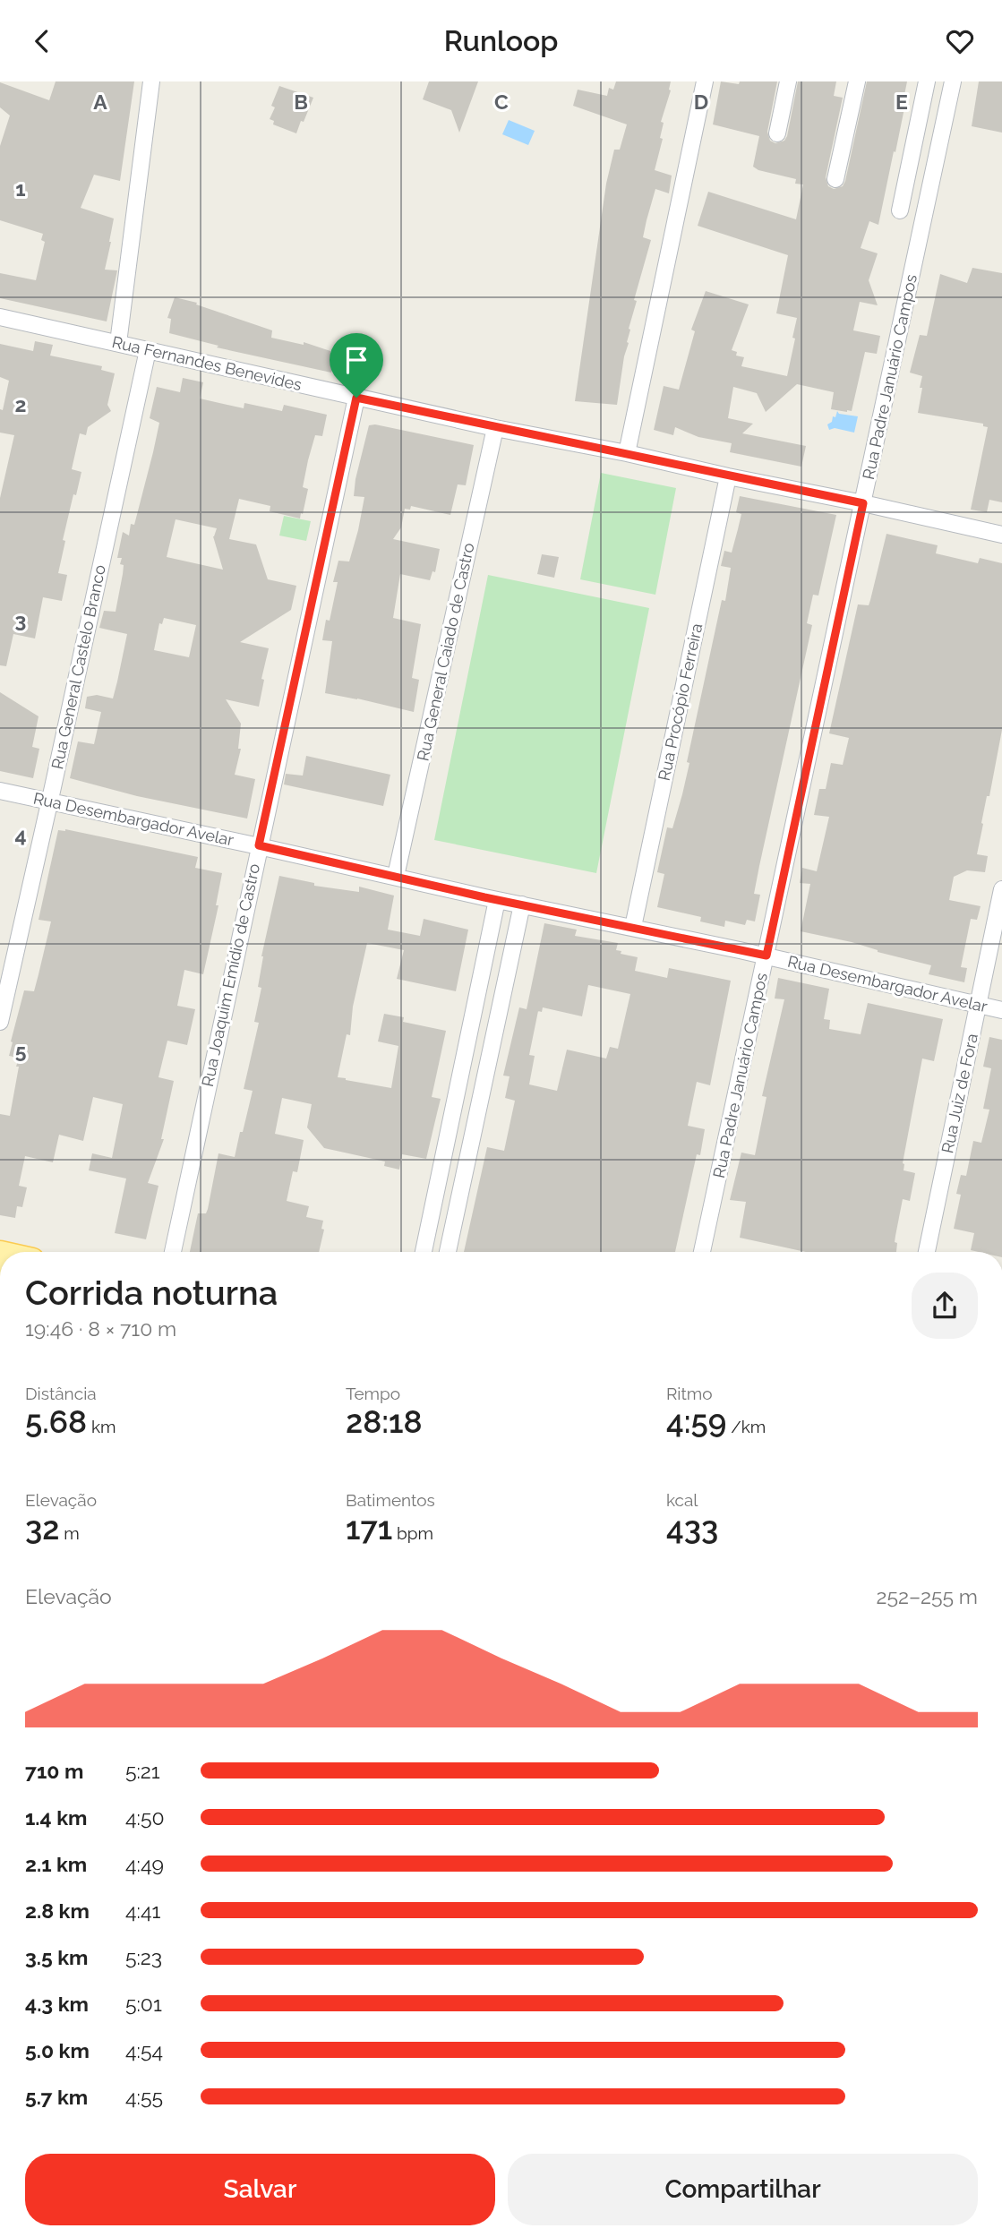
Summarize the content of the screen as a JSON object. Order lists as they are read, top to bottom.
{
  "streets": {
    "street": [
      "Rua Fernandes Benevides",
      "Rua Padre Januário Campos",
      "Rua General Caiado de Castro",
      "Rua General Castelo Branco",
      "Rua Procópio Ferreira",
      "Rua Desembargador Avelar",
      "Rua Joaquim Emídio de Castro",
      "Rua Juiz de Fora"
    ]
  },
  "crossings": [
    ["Rua Fernandes Benevides", "Rua Padre Januário Campos"],
    ["Rua Fernandes Benevides", "Rua General Caiado de Castro"],
    ["Rua Fernandes Benevides", "Rua General Castelo Branco"],
    ["Rua Fernandes Benevides", "Rua Procópio Ferreira"],
    ["Rua Fernandes Benevides", "Rua Joaquim Emídio de Castro"],
    ["Rua Padre Januário Campos", "Rua Desembargador Avelar"],
    ["Rua General Caiado de Castro", "Rua Desembargador Avelar"],
    ["Rua General Castelo Branco", "Rua Desembargador Avelar"],
    ["Rua Procópio Ferreira", "Rua Desembargador Avelar"],
    ["Rua Desembargador Avelar", "Rua Joaquim Emídio de Castro"],
    ["Rua Desembargador Avelar", "Rua Juiz de Fora"]
  ],
  "page": {
    "header": "Runloop",
    "heading": ["Corrida noturna", "19:46 · 8 × 710 m"],
    "stats": [
      ["Distância", "5.68 km"],
      ["Tempo", "28:18"],
      ["Ritmo", "4:59 /km"],
      ["Elevação", "32 m"],
      ["Batimentos", "171 bpm"],
      ["kcal", "433"]
    ],
    "chart": ["Elevação", "252–255 m"],
    "list": [
      {
        "name": "710 m",
        "note": "5:21"
      },
      {
        "name": "1.4 km",
        "note": "4:50"
      },
      {
        "name": "2.1 km",
        "note": "4:49"
      },
      {
        "name": "2.8 km",
        "note": "4:41"
      },
      {
        "name": "3.5 km",
        "note": "5:23"
      },
      {
        "name": "4.3 km",
        "note": "5:01"
      },
      {
        "name": "5.0 km",
        "note": "4:54"
      },
      {
        "name": "5.7 km",
        "note": "4:55"
      }
    ],
    "buttons": ["Salvar", "Compartilhar"]
  },
  "grid": {
    "columns": [
      "A",
      "B",
      "C",
      "D",
      "E"
    ],
    "rows": [
      "1",
      "2",
      "3",
      "4",
      "5"
    ]
  }
}
